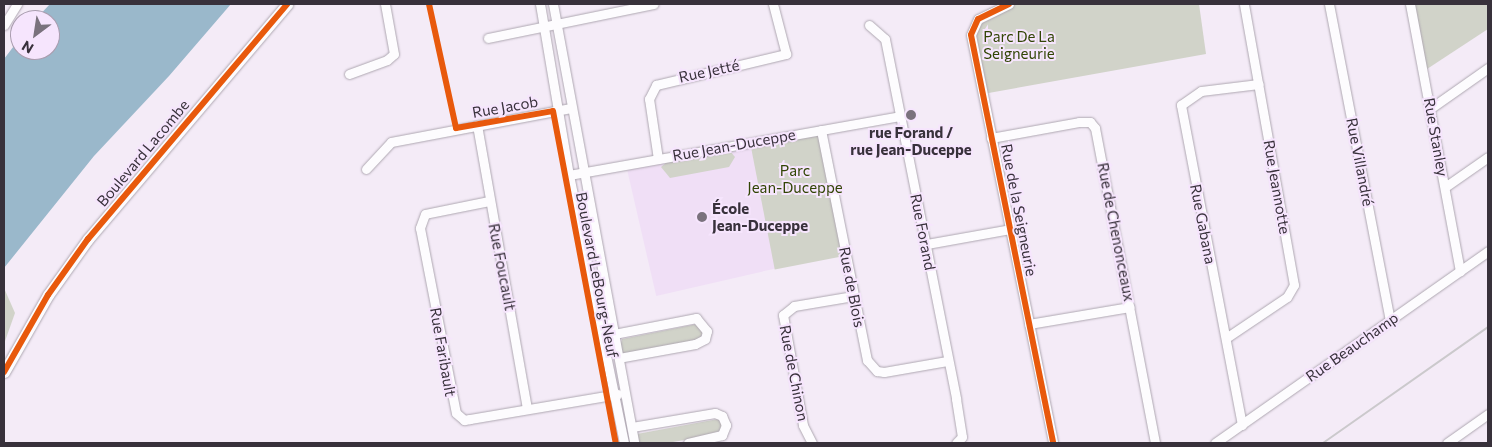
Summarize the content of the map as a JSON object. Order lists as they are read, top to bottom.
{
  "streets": {
    "main road": ["Boulevard Lacombe"],
    "street": [
      "Rue Jetté",
      "Rue Jacob",
      "Rue Stanley",
      "Rue Jean-Duceppe",
      "Rue Villandré",
      "Rue Jeannotte",
      "Rue de la Seigneurie",
      "Rue Gabana",
      "Rue Forand",
      "Rue de Chenonceaux",
      "Rue Foucault",
      "Rue de Blois",
      "Rue Beauchamp",
      "Rue Faribault",
      "Rue de Chinon"
    ],
    "cycle path": ["Boulevard LeBourg-Neuf"]
  },
  "crossings": [
    ["Rue Jetté", "Rue Jean-Duceppe"],
    ["Rue Jacob", "Rue Foucault"],
    ["Rue Stanley", "Rue Beauchamp"],
    ["Rue Jean-Duceppe", "Rue Forand"],
    ["Rue Jean-Duceppe", "Rue de Blois"],
    ["Rue Villandré", "Rue Beauchamp"],
    ["Rue Jeannotte", "Rue Gabana"],
    ["Rue de la Seigneurie", "Rue de Chenonceaux"],
    ["Rue Gabana", "Rue Beauchamp"],
    ["Rue Forand", "Rue de Blois"],
    ["Rue Foucault", "Rue Faribault"],
    ["Rue de Blois", "Rue de Chinon"]
  ],
  "parks": ["Parc De La Seigneurie", "Parc Jean-Duceppe"],
  "places": ["rue Forand / rue Jean-Duceppe", "École Jean-Duceppe"],
  "north": "bottom left"
}
